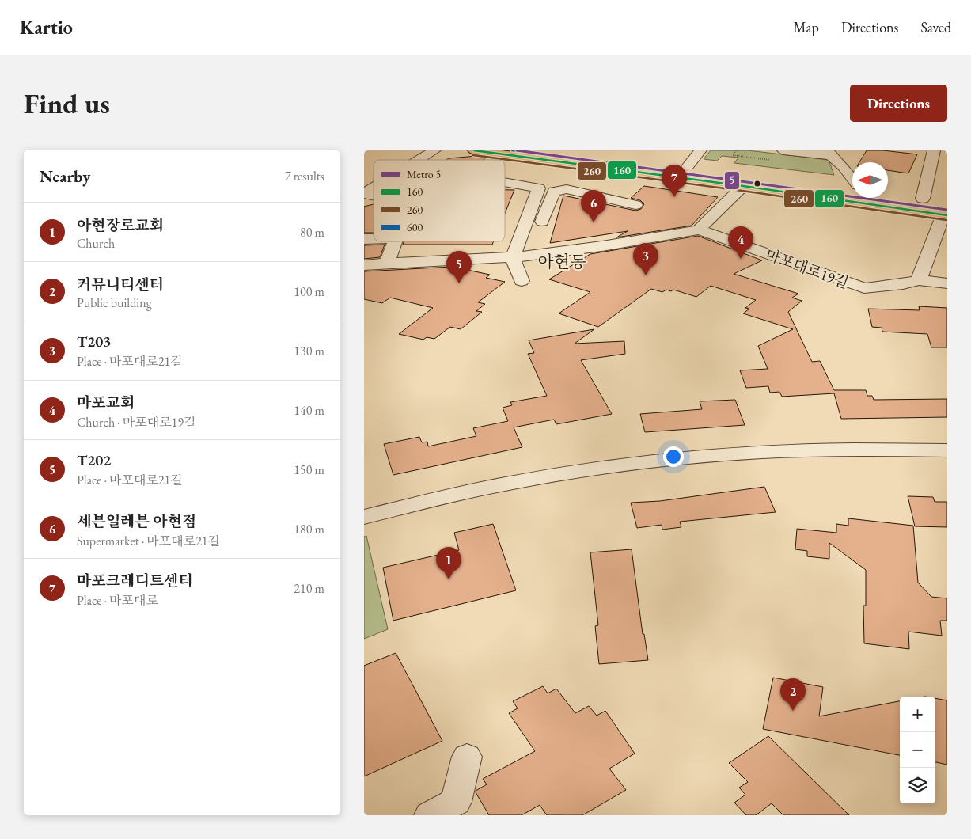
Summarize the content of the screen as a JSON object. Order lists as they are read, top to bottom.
{
  "streets": {
    "street": ["마포대로19길"]
  },
  "districts": ["아현동"],
  "lines": [
    "metro line 5",
    "transit line 160",
    "transit line 600",
    "transit line 260"
  ],
  "legend": [
    "Metro 5",
    "160",
    "260",
    "600"
  ],
  "north": "left",
  "page": {
    "header": "Kartio",
    "nav": ["Map", "Directions", "Saved"],
    "buttons": "Directions",
    "title": "Find us",
    "heading": ["Nearby", "7 results"],
    "pins": [
      "7",
      "6",
      "4",
      "3",
      "5",
      "1",
      "2"
    ],
    "list": [
      {
        "mark": "1",
        "name": "아현장로교회",
        "note": "Church",
        "value": "80 m"
      },
      {
        "mark": "2",
        "name": "커뮤니티센터",
        "note": "Public building",
        "value": "100 m"
      },
      {
        "mark": "3",
        "name": "T203",
        "note": "Place · 마포대로21길",
        "value": "130 m"
      },
      {
        "mark": "4",
        "name": "마포교회",
        "note": "Church · 마포대로19길",
        "value": "140 m"
      },
      {
        "mark": "5",
        "name": "T202",
        "note": "Place · 마포대로21길",
        "value": "150 m"
      },
      {
        "mark": "6",
        "name": "세븐일레븐 아현점",
        "note": "Supermarket · 마포대로21길",
        "value": "180 m"
      },
      {
        "mark": "7",
        "name": "마포크레디트센터",
        "note": "Place · 마포대로",
        "value": "210 m"
      }
    ],
    "map_buttons": ["+", "−"]
  }
}
